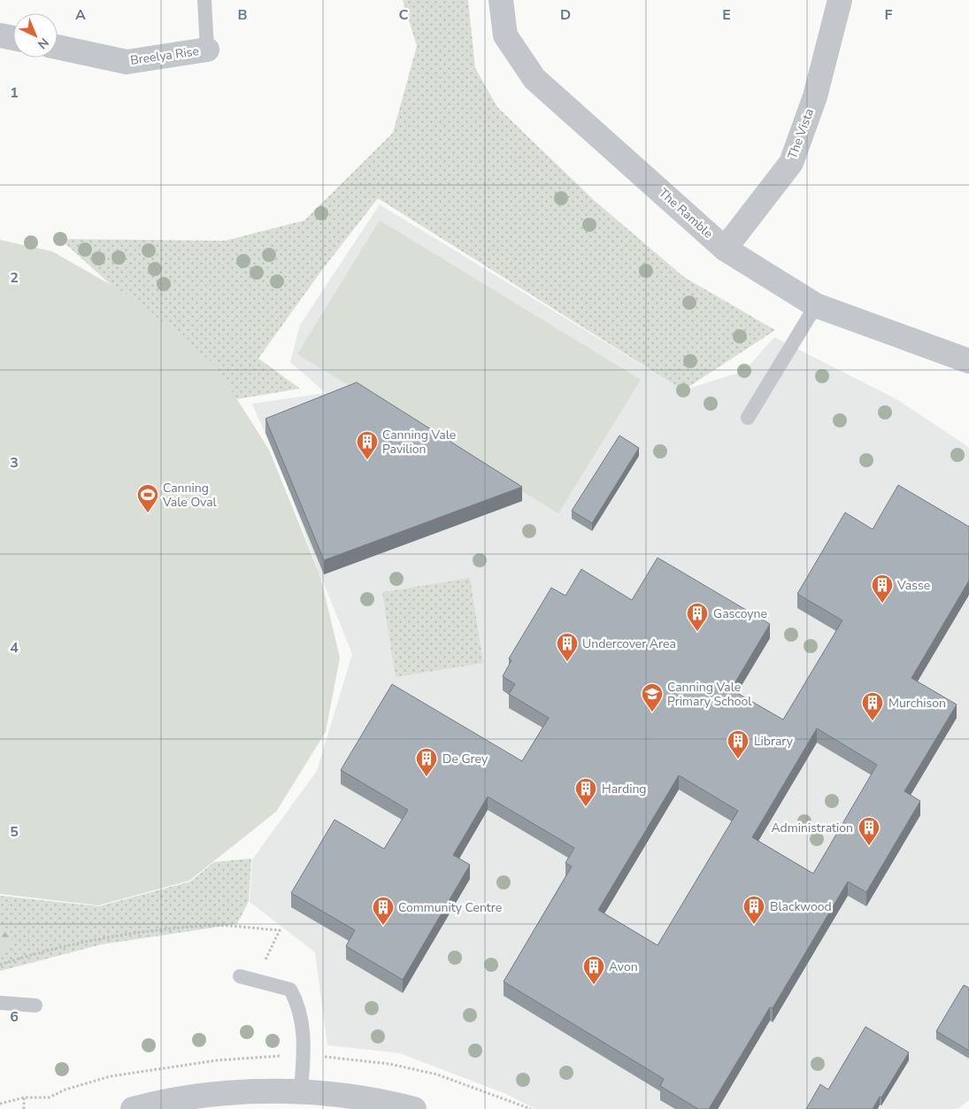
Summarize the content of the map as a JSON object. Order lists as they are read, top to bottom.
{
  "streets": {
    "street": ["Breelya Rise", "The Vista", "The Ramble"]
  },
  "crossings": [
    ["The Vista", "The Ramble"]
  ],
  "places": {
    "building": [
      "Canning Vale Pavilion",
      "Vasse",
      "Gascoyne",
      "Undercover Area",
      "Murchison",
      "Library",
      "De Grey",
      "Harding",
      "Administration",
      "Blackwood",
      "Community Centre",
      "Avon"
    ],
    "sports": ["Canning Vale Oval"],
    "school or university": ["Canning Vale Primary School"]
  },
  "north": "bottom right",
  "grid": {
    "columns": [
      "A",
      "B",
      "C",
      "D",
      "E",
      "F"
    ],
    "rows": [
      "1",
      "2",
      "3",
      "4",
      "5",
      "6"
    ]
  }
}
